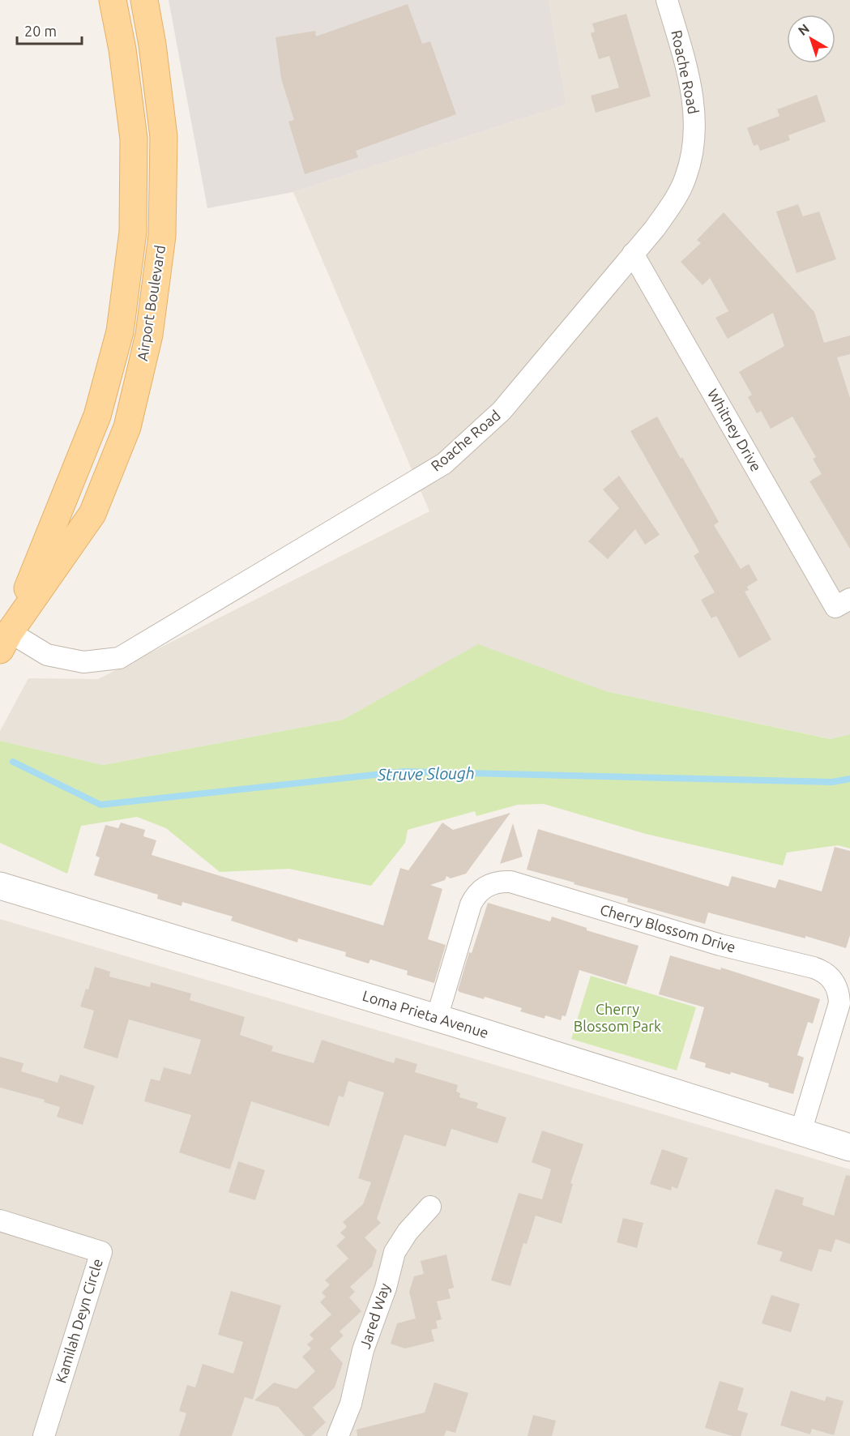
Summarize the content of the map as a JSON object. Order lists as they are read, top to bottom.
{
  "streets": {
    "main road": ["Airport Boulevard"],
    "street": [
      "Roache Road",
      "Whitney Drive",
      "Cherry Blossom Drive",
      "Loma Prieta Avenue",
      "Jared Way",
      "Kamilah Deyn Circle"
    ]
  },
  "crossings": [
    ["Roache Road", "Airport Boulevard"],
    ["Roache Road", "Whitney Drive"],
    ["Cherry Blossom Drive", "Loma Prieta Avenue"]
  ],
  "water": ["Struve Slough"],
  "parks": ["Cherry Blossom Park"],
  "scale_bar": "20 m",
  "north": "top left"
}
